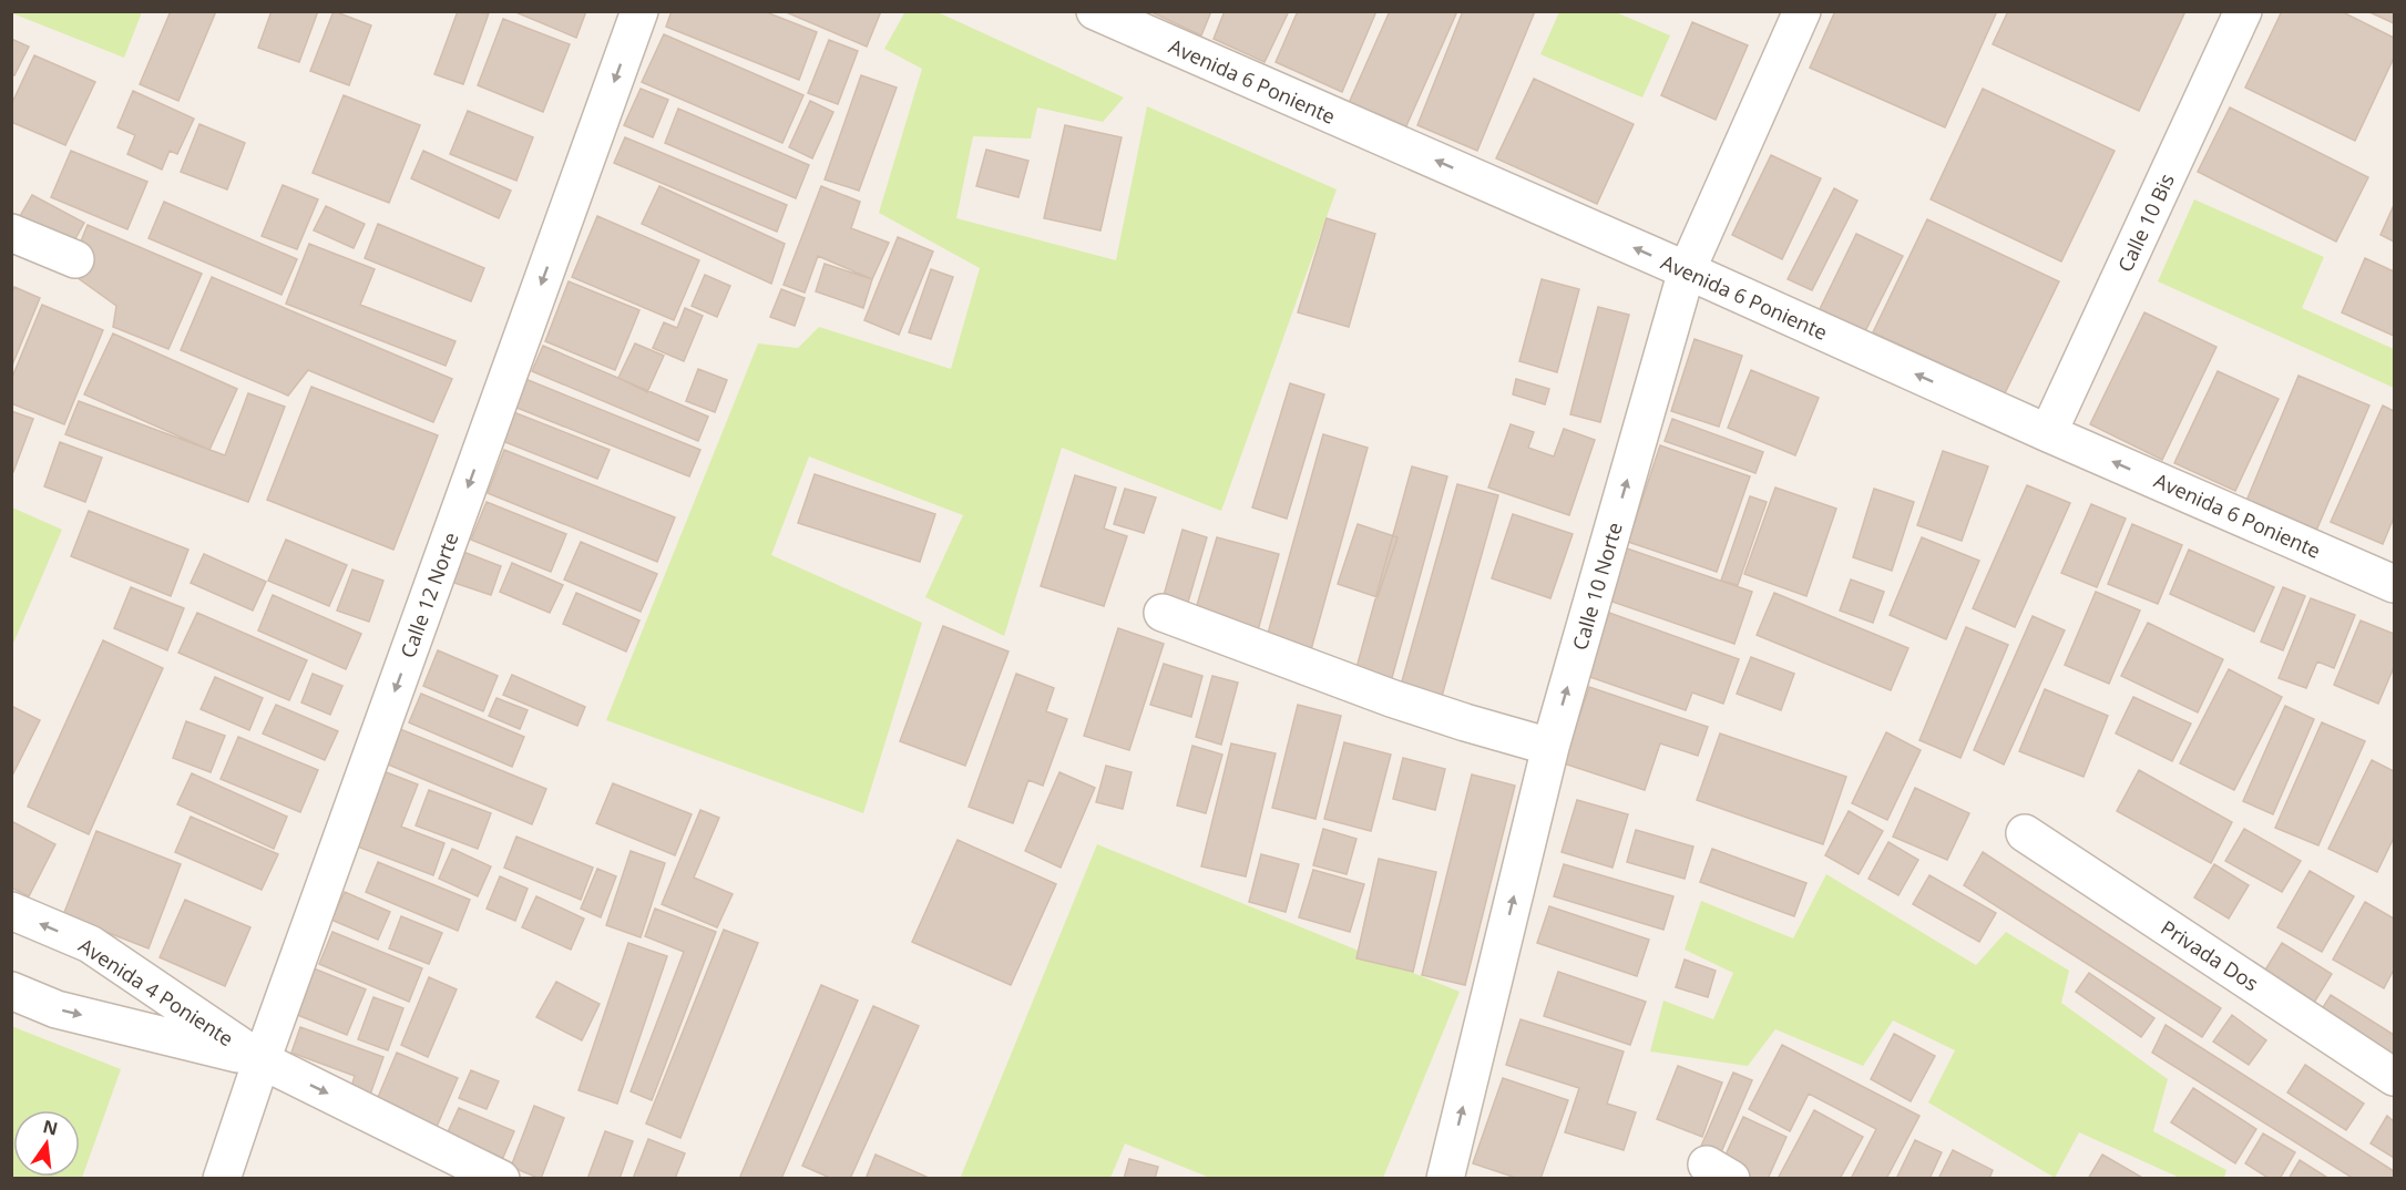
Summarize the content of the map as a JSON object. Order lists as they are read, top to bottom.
{
  "streets": {
    "street": [
      "Avenida 6 Poniente",
      "Calle 10 Bis",
      "Calle 10 Norte",
      "Calle 12 Norte",
      "Privada Dos",
      "Avenida 4 Poniente"
    ]
  },
  "crossings": [
    ["Avenida 6 Poniente", "Calle 10 Bis"],
    ["Avenida 6 Poniente", "Calle 10 Norte"],
    ["Calle 12 Norte", "Avenida 4 Poniente"]
  ],
  "one_way": ["Avenida 6 Poniente", "Calle 10 Norte", "Calle 12 Norte"],
  "north": "top"
}
